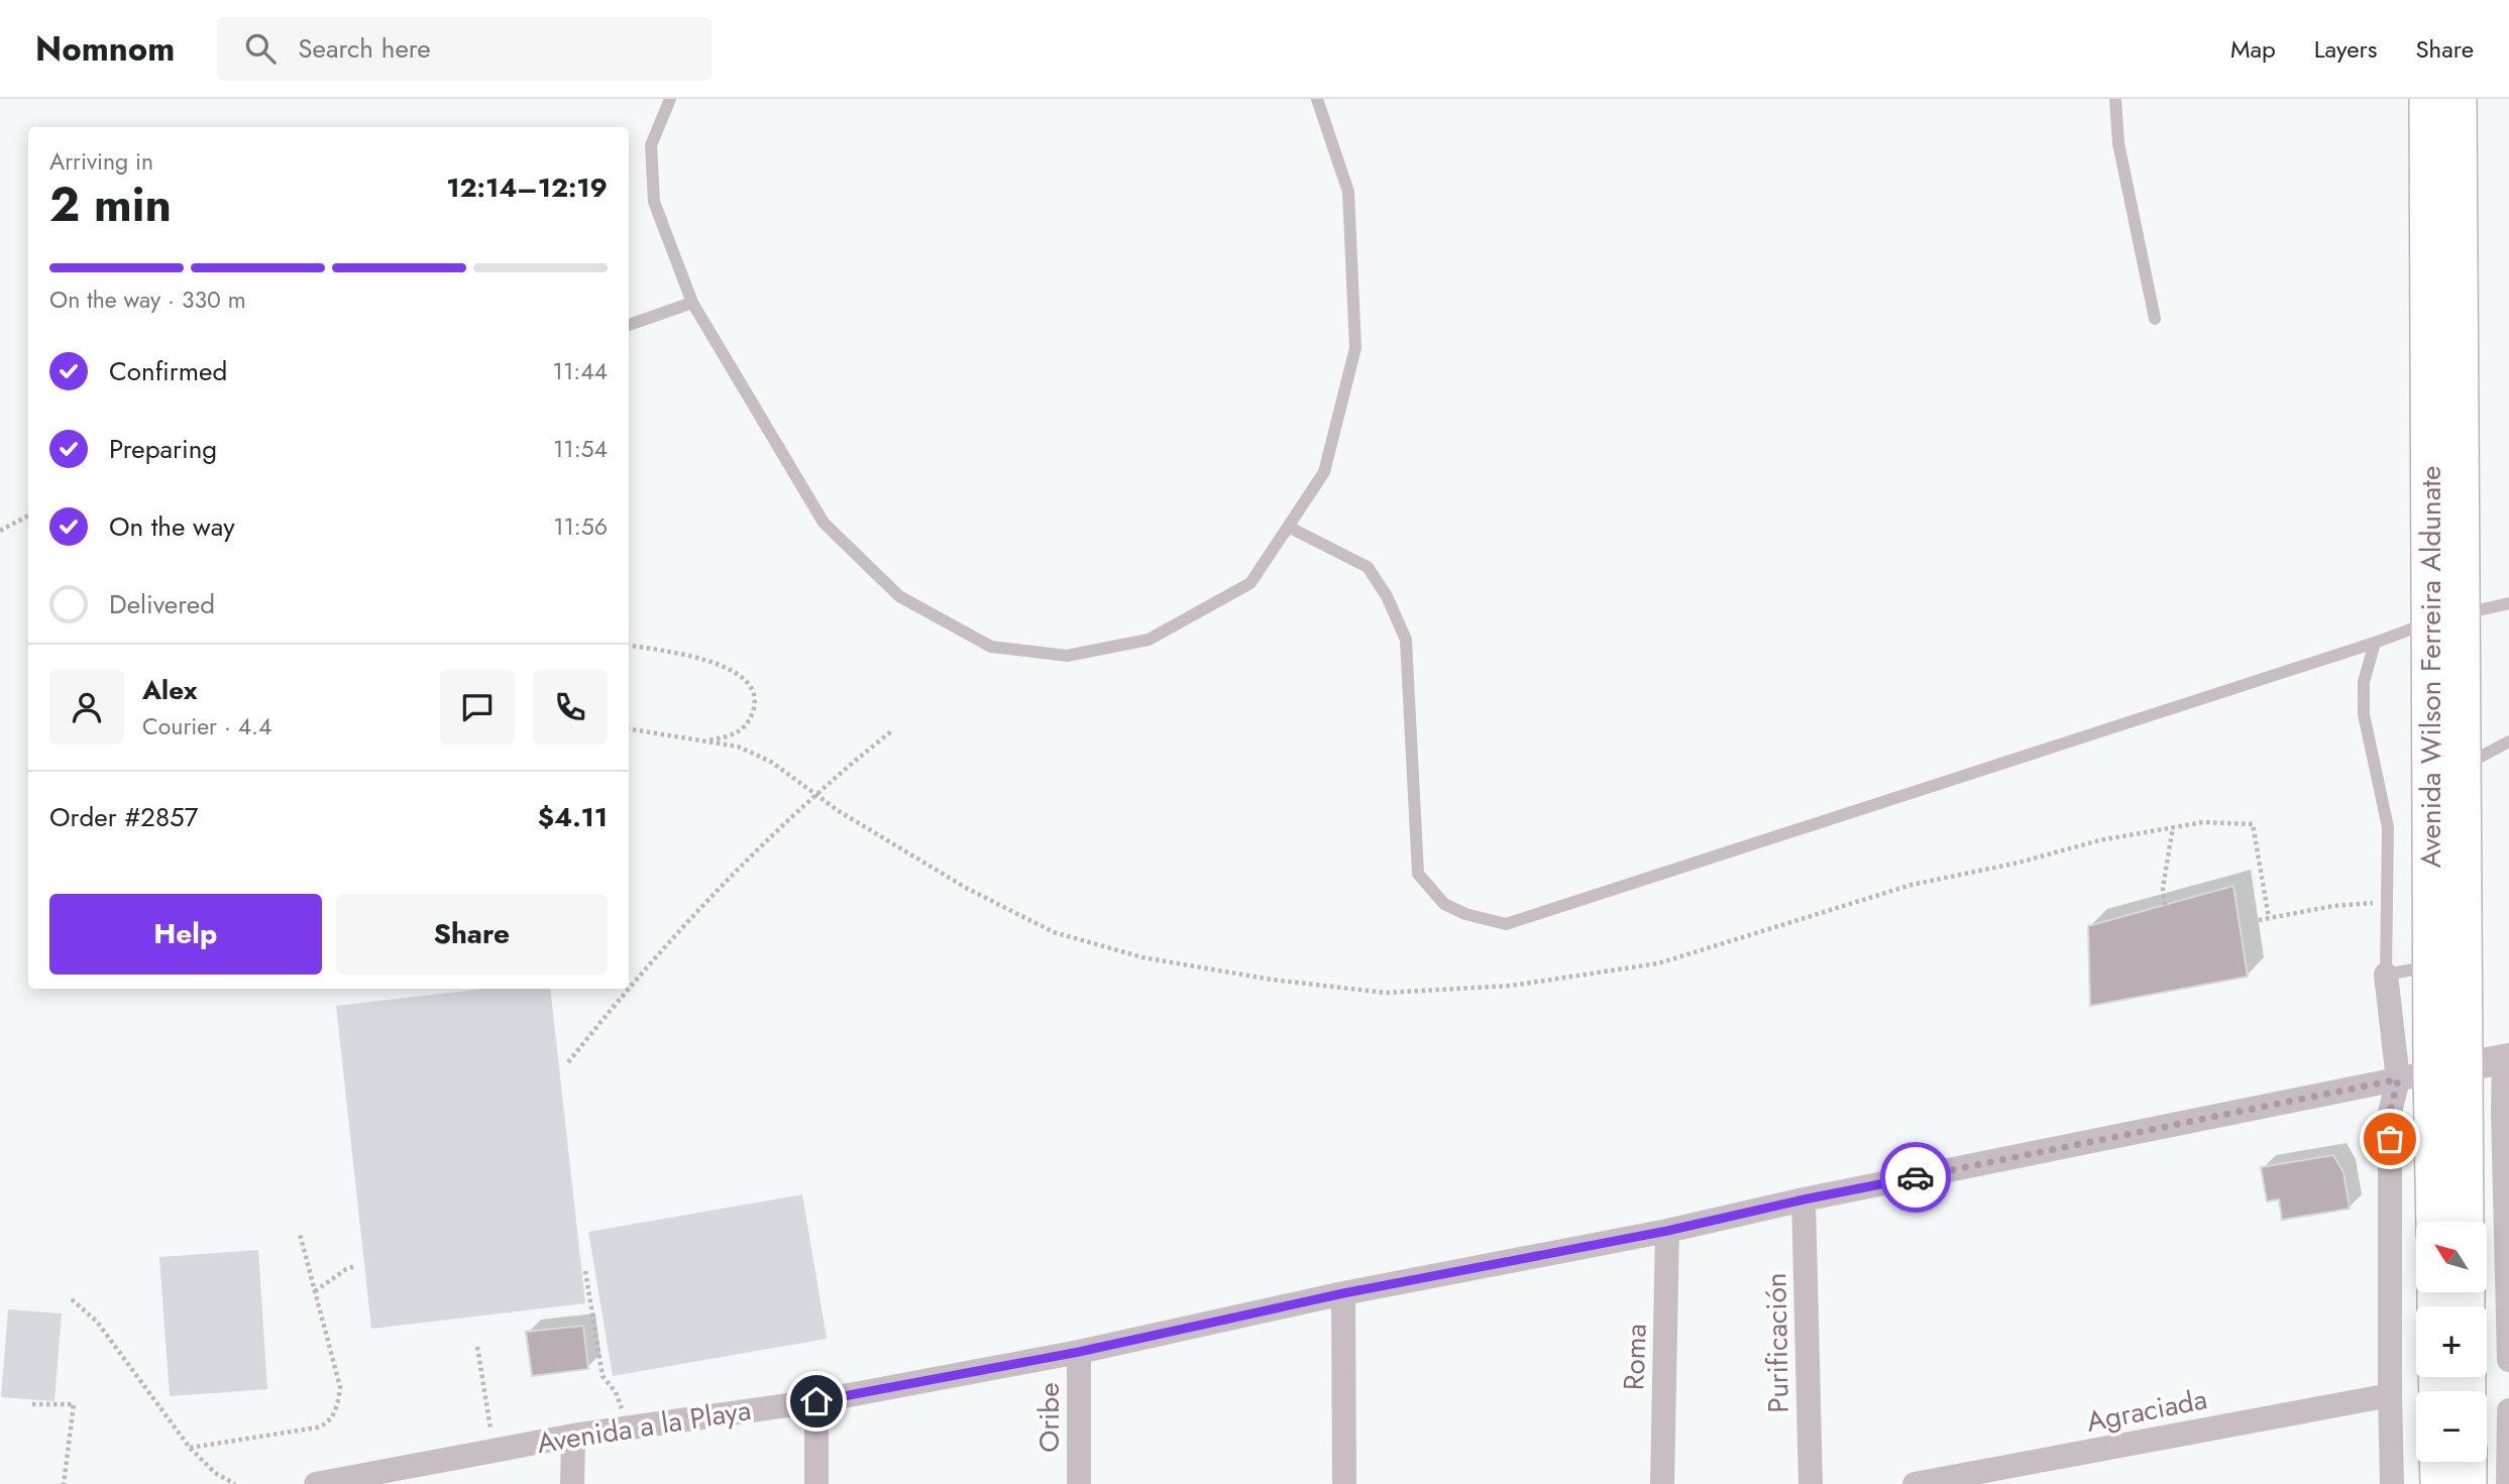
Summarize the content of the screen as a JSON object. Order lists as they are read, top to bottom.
{
  "streets": {
    "main road": ["Avenida Wilson Ferreira Aldunate"],
    "street": [
      "Purificación",
      "Roma",
      "Agraciada",
      "Oribe",
      "Avenida a la Playa"
    ]
  },
  "crossings": [
    ["Avenida Wilson Ferreira Aldunate", "Agraciada"],
    ["Avenida Wilson Ferreira Aldunate", "Avenida a la Playa"],
    ["Purificación", "Avenida a la Playa"],
    ["Roma", "Avenida a la Playa"],
    ["Oribe", "Avenida a la Playa"]
  ],
  "north": "top left",
  "page": {
    "header": "Nomnom",
    "search": "Search here",
    "nav": ["Map", "Layers", "Share"],
    "heading": ["2 min", "Arriving in", "12:14–12:19"],
    "panel": [
      "Alex",
      "Courier · 4.4",
      "Order #2857",
      "$4.11"
    ],
    "bar": "On the way · 330 m",
    "list": [
      ["Confirmed", "11:44"],
      ["Preparing", "11:54"],
      ["On the way", "11:56"],
      "Delivered"
    ],
    "buttons": ["Help", "Share"],
    "map_buttons": ["+", "−"]
  }
}
